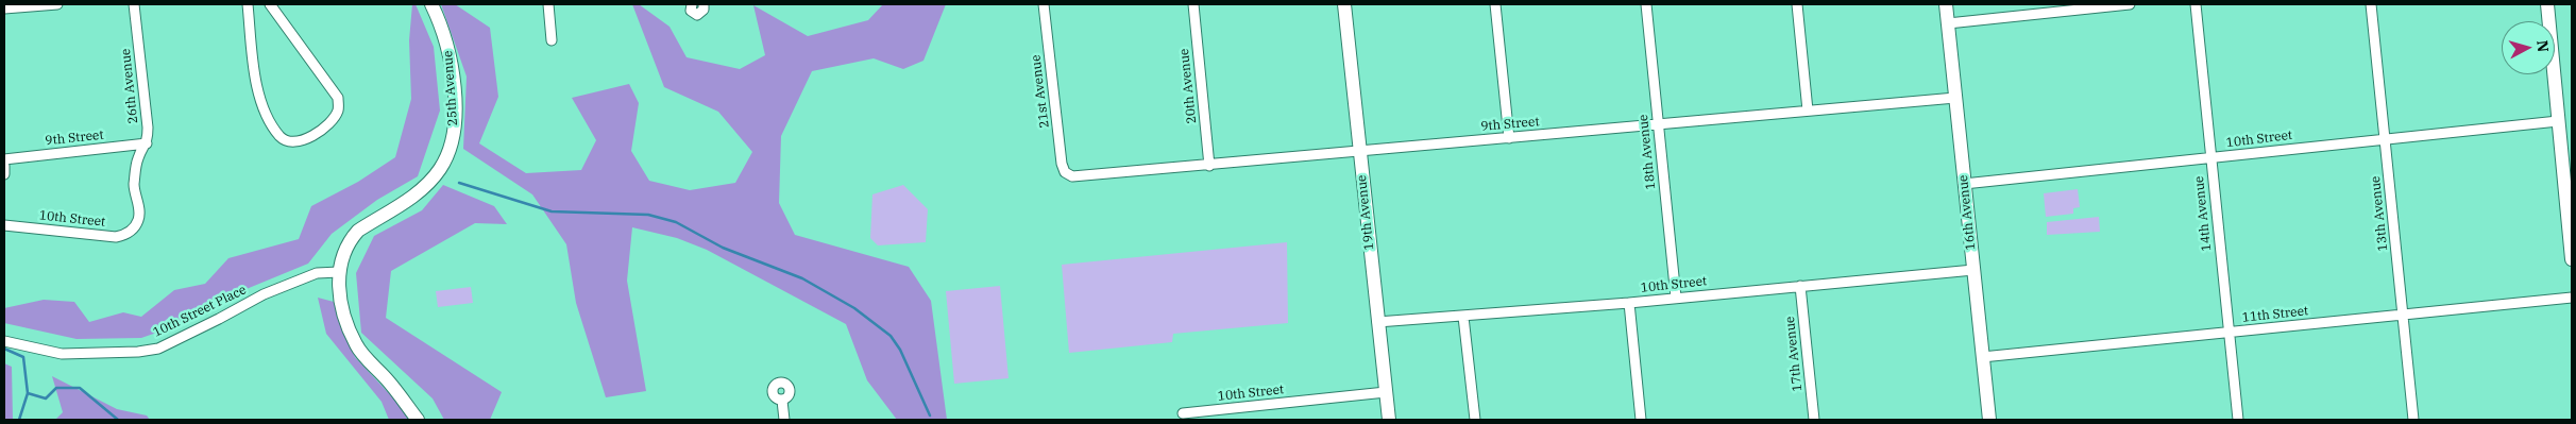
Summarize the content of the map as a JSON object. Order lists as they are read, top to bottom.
{
  "streets": {
    "street": [
      "26th Avenue",
      "20th Avenue",
      "25th Avenue",
      "21st Avenue",
      "9th Street",
      "10th Street",
      "18th Avenue",
      "19th Avenue",
      "16th Avenue",
      "14th Avenue",
      "13th Avenue",
      "10th Street Place",
      "11th Street",
      "17th Avenue"
    ]
  },
  "crossings": [
    ["26th Avenue", "9th Street"],
    ["26th Avenue", "10th Street"],
    ["20th Avenue", "9th Street"],
    ["25th Avenue", "10th Street Place"],
    ["21st Avenue", "9th Street"],
    ["9th Street", "18th Avenue"],
    ["9th Street", "19th Avenue"],
    ["9th Street", "16th Avenue"],
    ["10th Street", "18th Avenue"],
    ["10th Street", "19th Avenue"],
    ["10th Street", "16th Avenue"],
    ["10th Street", "14th Avenue"],
    ["10th Street", "13th Avenue"],
    ["10th Street", "17th Avenue"],
    ["16th Avenue", "11th Street"],
    ["14th Avenue", "11th Street"],
    ["13th Avenue", "11th Street"]
  ],
  "north": "right"
}
